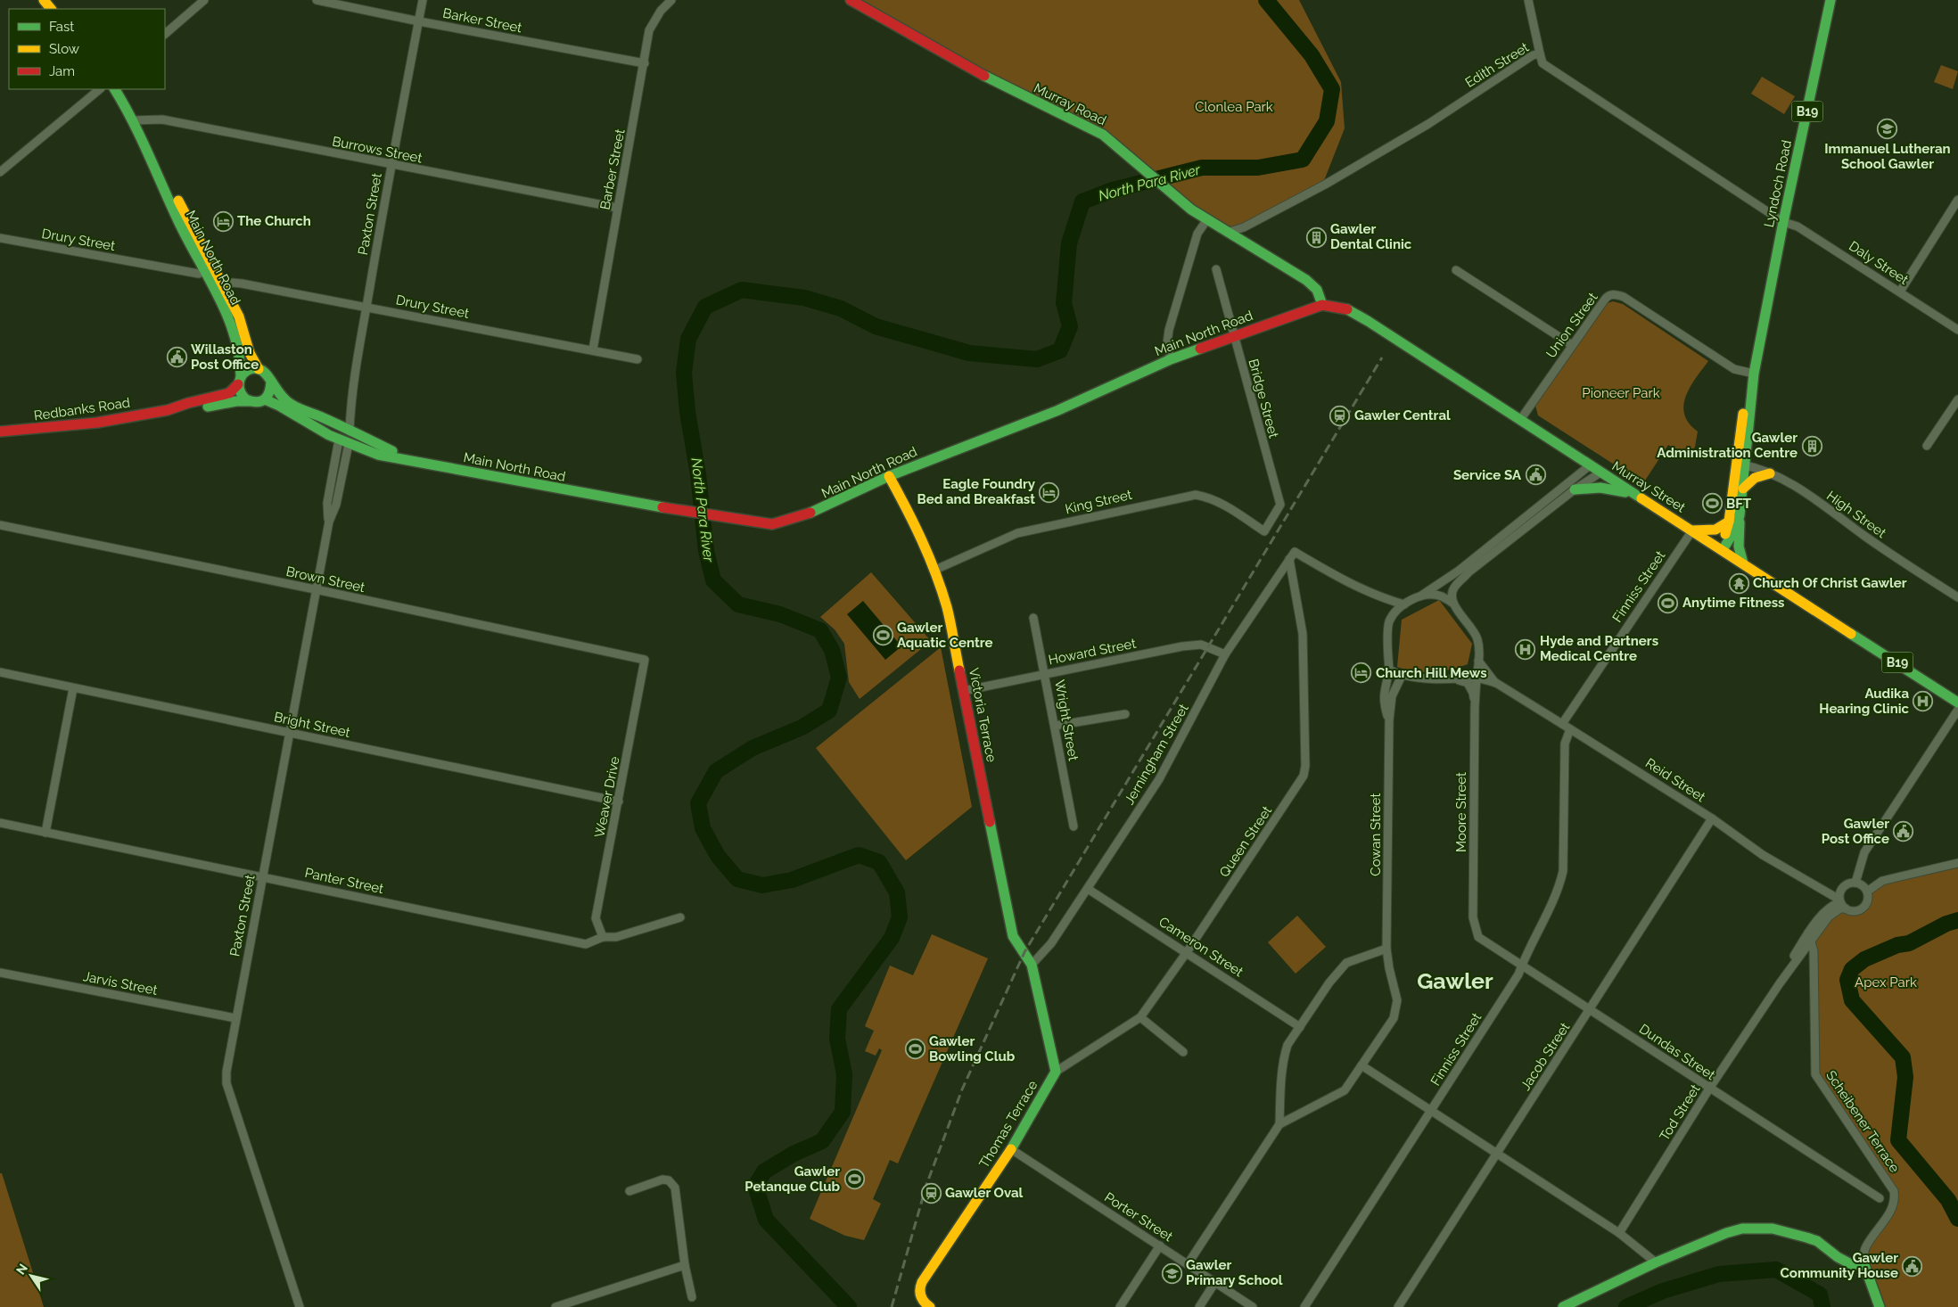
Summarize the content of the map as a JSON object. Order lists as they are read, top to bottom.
{
  "streets": {
    "main road": [
      "Murray Road",
      "B19",
      "Lyndoch Road",
      "Main North Road",
      "Redbanks Road",
      "Murray Street",
      "Victoria Terrace",
      "Thomas Terrace"
    ],
    "street": [
      "Barker Street",
      "Edith Street",
      "Burrows Street",
      "Barber Street",
      "Paxton Street",
      "Drury Street",
      "Daly Street",
      "Union Street",
      "Bridge Street",
      "King Street",
      "High Street",
      "Brown Street",
      "Finniss Street",
      "Howard Street",
      "Wright Street",
      "Bright Street",
      "Jerningham Street",
      "Reid Street",
      "Weaver Drive",
      "Moore Street",
      "Cowan Street",
      "Queen Street",
      "Panter Street",
      "Cameron Street",
      "Jarvis Street",
      "Dundas Street",
      "Jacob Street",
      "Tod Street",
      "Scheibener Terrace",
      "Porter Street"
    ]
  },
  "crossings": [
    ["Barker Street", "Barber Street"],
    ["Barker Street", "Paxton Street"],
    ["Edith Street", "Murray Road"],
    ["Edith Street", "Lyndoch Road"],
    ["Edith Street", "Daly Street"],
    ["Murray Road", "Main North Road"],
    ["Murray Road", "Murray Street"],
    ["B19", "Lyndoch Road"],
    ["B19", "Murray Street"],
    ["Burrows Street", "Barber Street"],
    ["Burrows Street", "Paxton Street"],
    ["Burrows Street", "Main North Road"],
    ["Barber Street", "Drury Street"],
    ["Lyndoch Road", "Daly Street"],
    ["Lyndoch Road", "Union Street"],
    ["Lyndoch Road", "Murray Street"],
    ["Lyndoch Road", "High Street"],
    ["Paxton Street", "Drury Street"],
    ["Paxton Street", "Main North Road"],
    ["Paxton Street", "Brown Street"],
    ["Paxton Street", "Bright Street"],
    ["Paxton Street", "Panter Street"],
    ["Paxton Street", "Jarvis Street"],
    ["Drury Street", "Main North Road"],
    ["Main North Road", "Bridge Street"],
    ["Main North Road", "Redbanks Road"],
    ["Main North Road", "Murray Street"],
    ["Main North Road", "Victoria Terrace"],
    ["Union Street", "Murray Street"],
    ["Bridge Street", "King Street"],
    ["Murray Street", "Finniss Street"],
    ["King Street", "Victoria Terrace"],
    ["Brown Street", "Weaver Drive"],
    ["Finniss Street", "Reid Street"],
    ["Finniss Street", "Dundas Street"],
    ["Howard Street", "Victoria Terrace"],
    ["Howard Street", "Wright Street"],
    ["Howard Street", "Jerningham Street"],
    ["Victoria Terrace", "Jerningham Street"],
    ["Bright Street", "Weaver Drive"],
    ["Jerningham Street", "Reid Street"],
    ["Jerningham Street", "Moore Street"],
    ["Jerningham Street", "Cowan Street"],
    ["Jerningham Street", "Queen Street"],
    ["Jerningham Street", "Cameron Street"],
    ["Reid Street", "Moore Street"],
    ["Reid Street", "Cowan Street"],
    ["Reid Street", "Jacob Street"],
    ["Reid Street", "Tod Street"],
    ["Weaver Drive", "Panter Street"],
    ["Moore Street", "Cowan Street"],
    ["Moore Street", "Dundas Street"],
    ["Queen Street", "Cameron Street"],
    ["Queen Street", "Thomas Terrace"],
    ["Dundas Street", "Jacob Street"],
    ["Dundas Street", "Tod Street"],
    ["Tod Street", "Scheibener Terrace"],
    ["Thomas Terrace", "Porter Street"]
  ],
  "districts": ["Gawler"],
  "water": ["North Para River"],
  "parks": ["Clonlea Park", "Pioneer Park", "Apex Park"],
  "places": {
    "school or university": ["Immanuel Lutheran School Gawler", "Gawler Primary School"],
    "hotel": ["The Church", "Eagle Foundry Bed and Breakfast", "Church Hill Mews"],
    "building": ["Gawler Dental Clinic", "Gawler Administration Centre"],
    "public building": [
      "Willaston Post Office",
      "Service SA",
      "Gawler Post Office",
      "Gawler Community House"
    ],
    "station": ["Gawler Central", "Gawler Oval"],
    "sports": [
      "BFT",
      "Anytime Fitness",
      "Gawler Aquatic Centre",
      "Gawler Bowling Club",
      "Gawler Petanque Club"
    ],
    "temple": ["Church Of Christ Gawler"],
    "hospital": ["Hyde and Partners Medical Centre", "Audika Hearing Clinic"]
  },
  "legend": ["Fast", "Slow", "Jam"],
  "north": "top left"
}
